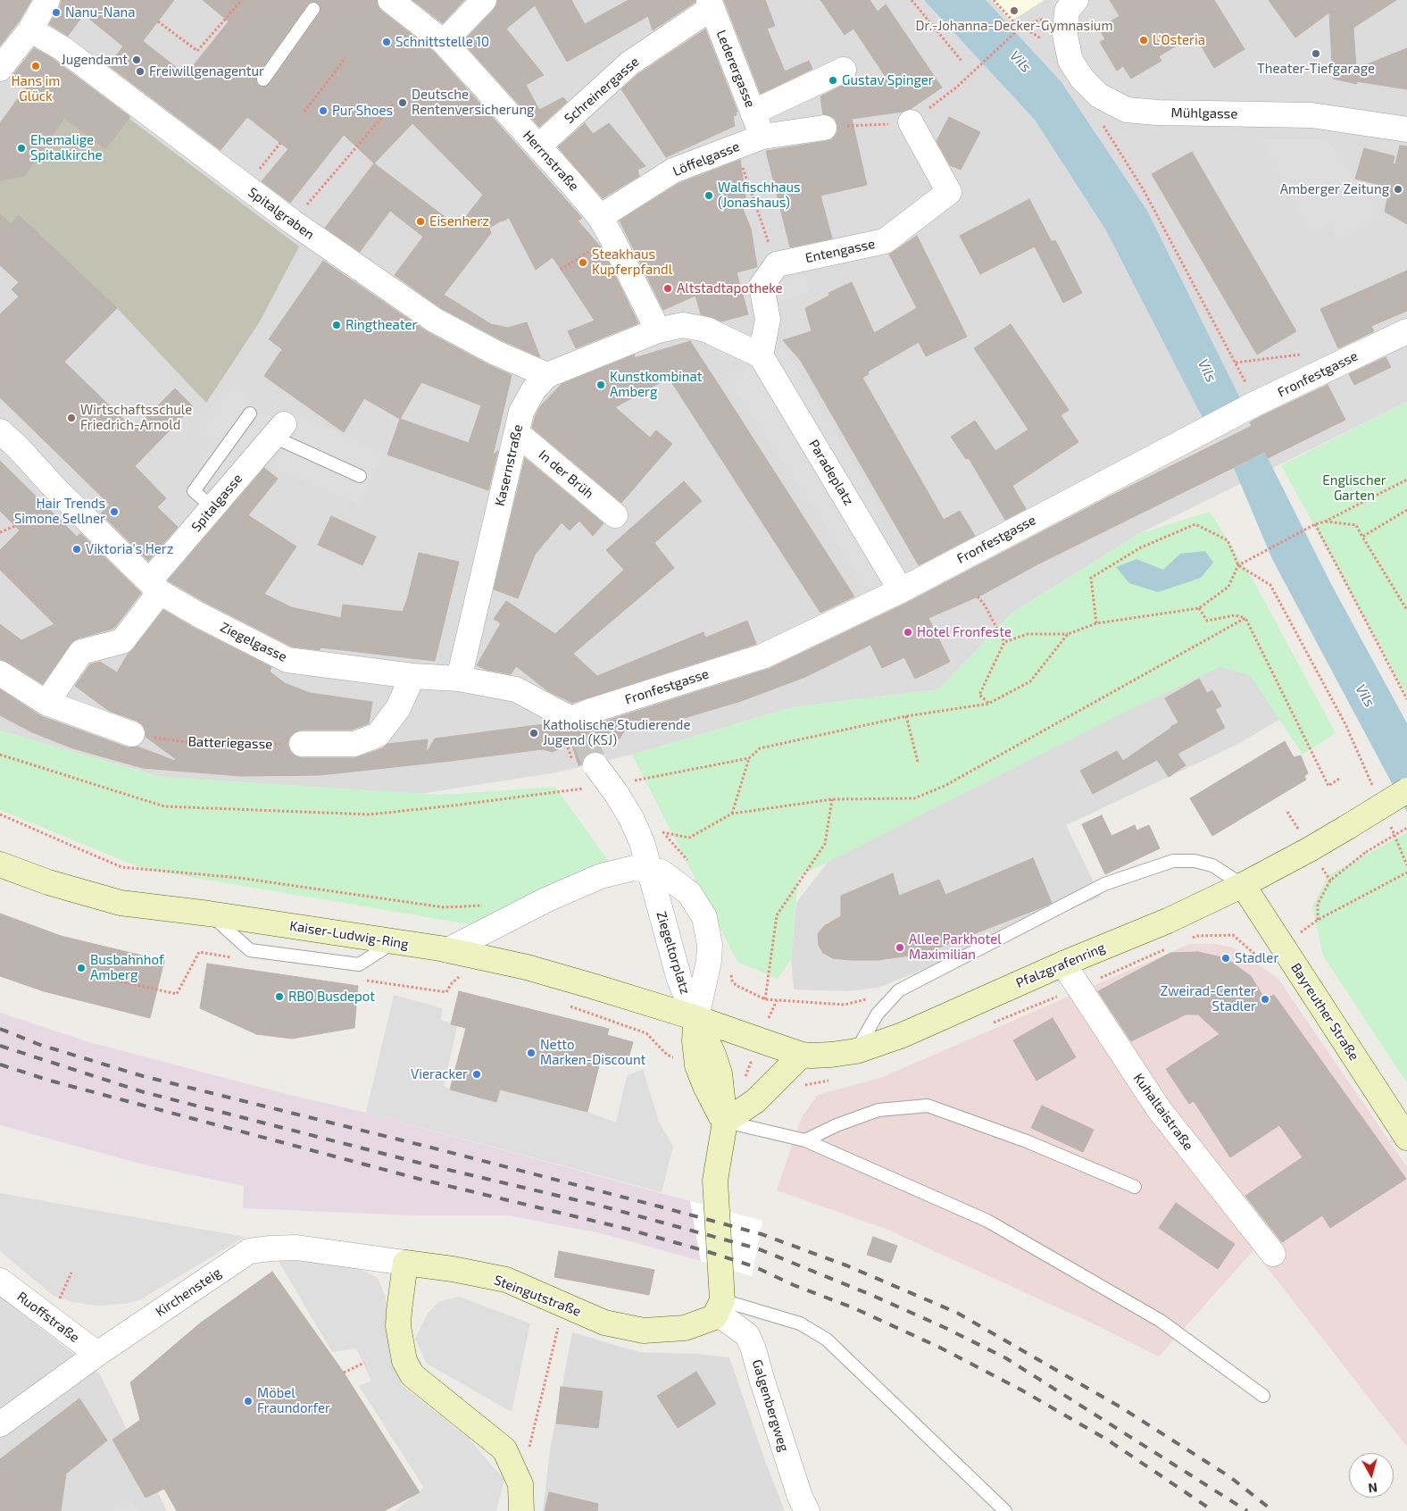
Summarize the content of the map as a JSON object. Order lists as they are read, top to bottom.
{
  "streets": {
    "main road": [
      "Kaiser-Ludwig-Ring",
      "Pfalzgrafenring",
      "Bayreuther Straße",
      "Steingutstraße"
    ],
    "street": [
      "Lederergasse",
      "Schreinergasse",
      "Mühlgasse",
      "Löffelgasse",
      "Herrnstraße",
      "Spitalgraben",
      "Entengasse",
      "Fronfestgasse",
      "Kasernstraße",
      "Paradeplatz",
      "In der Brüh",
      "Spitalgasse",
      "Ziegelgasse",
      "Ziegeltorplatz",
      "Kuhaltaistraße",
      "Kirchensteig",
      "Ruoffstraße",
      "Galgenbergweg"
    ],
    "path": ["Batteriegasse"]
  },
  "crossings": [
    ["Lederergasse", "Schreinergasse"],
    ["Lederergasse", "Löffelgasse"],
    ["Schreinergasse", "Herrnstraße"],
    ["Löffelgasse", "Herrnstraße"],
    ["Herrnstraße", "Kasernstraße"],
    ["Spitalgraben", "Kasernstraße"],
    ["Fronfestgasse", "Paradeplatz"],
    ["Fronfestgasse", "Ziegelgasse"],
    ["Kasernstraße", "In der Brüh"],
    ["Kasernstraße", "Ziegelgasse"],
    ["Spitalgasse", "Ziegelgasse"],
    ["Kaiser-Ludwig-Ring", "Ziegeltorplatz"],
    ["Kaiser-Ludwig-Ring", "Pfalzgrafenring"],
    ["Ziegeltorplatz", "Pfalzgrafenring"],
    ["Pfalzgrafenring", "Bayreuther Straße"],
    ["Pfalzgrafenring", "Kuhaltaistraße"],
    ["Kirchensteig", "Steingutstraße"],
    ["Kirchensteig", "Ruoffstraße"],
    ["Steingutstraße", "Galgenbergweg"]
  ],
  "water": ["Vils"],
  "parks": ["Englischer Garten"],
  "places": [
    "Dr.-Johanna-Decker-Gymnasium",
    "Nanu-Nana",
    "L'Osteria",
    "Schnittstelle 10",
    "Theater-Tiefgarage",
    "Jugendamt",
    "Hans im Glück",
    "Freiwillgenagentur",
    "Gustav Spinger",
    "Deutsche Rentenversicherung",
    "Pur Shoes",
    "Ehemalige Spitalkirche",
    "Amberger Zeitung",
    "Walfischhaus (Jonashaus)",
    "Eisenherz",
    "Steakhaus Kupferpfandl",
    "Altstadtapotheke",
    "Ringtheater",
    "Kunstkombinat Amberg",
    "Wirtschaftsschule Friedrich-Arnold",
    "Hair Trends Simone Sellner",
    "Viktoria's Herz",
    "Hotel Fronfeste",
    "Katholische Studierende Jugend (KSJ)",
    "Allee Parkhotel Maximilian",
    "Stadler",
    "Busbahnhof Amberg",
    "RBO Busdepot",
    "Zweirad-Center Stadler",
    "Netto Marken-Discount",
    "Vieracker",
    "Möbel Fraundorfer"
  ],
  "north": "bottom"
}
